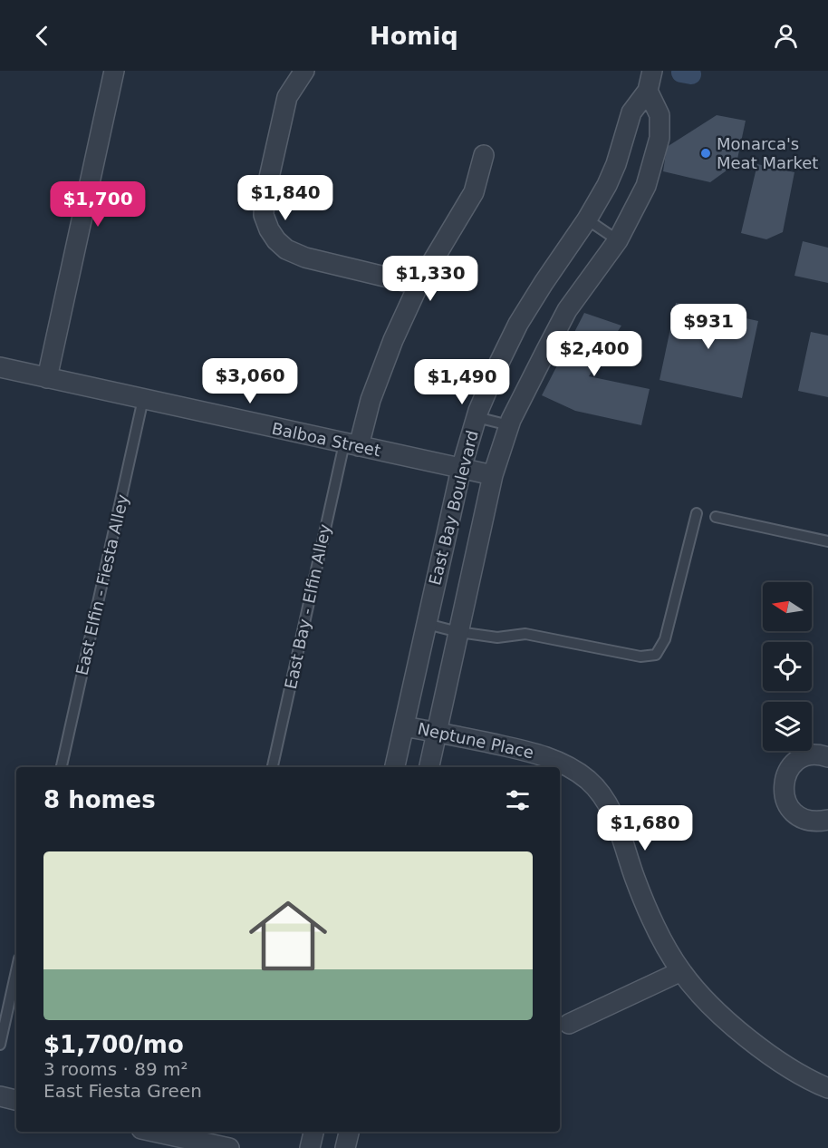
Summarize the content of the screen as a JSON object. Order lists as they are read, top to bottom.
{
  "streets": {
    "street": ["Balboa Street", "East Bay Boulevard", "Neptune Place"],
    "lane": ["East Elfin - Fiesta Alley", "East Bay - Elfin Alley"]
  },
  "crossings": [
    ["Balboa Street", "East Bay Boulevard"],
    ["Balboa Street", "East Elfin - Fiesta Alley"],
    ["Balboa Street", "East Bay - Elfin Alley"],
    ["East Bay Boulevard", "Neptune Place"]
  ],
  "places": ["Monarca's Meat Market"],
  "north": "left",
  "page": {
    "header": "Homiq",
    "price": [
      "$1,840",
      "$1,700",
      "$1,330",
      "$931",
      "$2,400",
      "$3,060",
      "$1,490",
      "$1,680"
    ],
    "heading": "8 homes",
    "list": [
      {
        "name": "$1,700/mo",
        "note": "3 rooms · 89 m² · East Fiesta Green"
      }
    ]
  }
}
